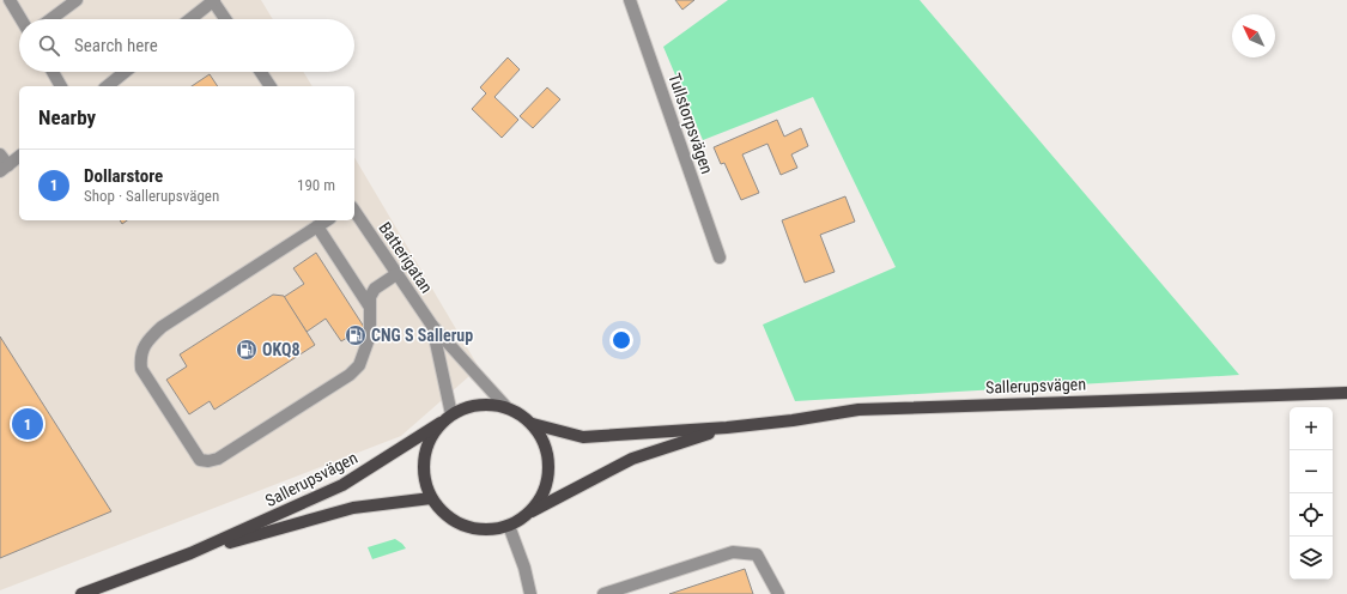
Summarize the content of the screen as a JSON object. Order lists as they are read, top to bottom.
{
  "streets": {
    "main road": ["Sallerupsvägen"],
    "street": ["Tullstorpsvägen", "Batterigatan"]
  },
  "crossings": [
    ["Batterigatan", "Sallerupsvägen"]
  ],
  "places": {
    "fuel station": ["CNG S Sallerup", "OKQ8"]
  },
  "north": "top left",
  "page": {
    "search": "Search here",
    "heading": "Nearby",
    "list": [
      {
        "mark": "1",
        "name": "Dollarstore",
        "note": "Shop · Sallerupsvägen",
        "value": "190 m"
      }
    ],
    "pins": "1",
    "map_buttons": ["+", "−"]
  }
}
